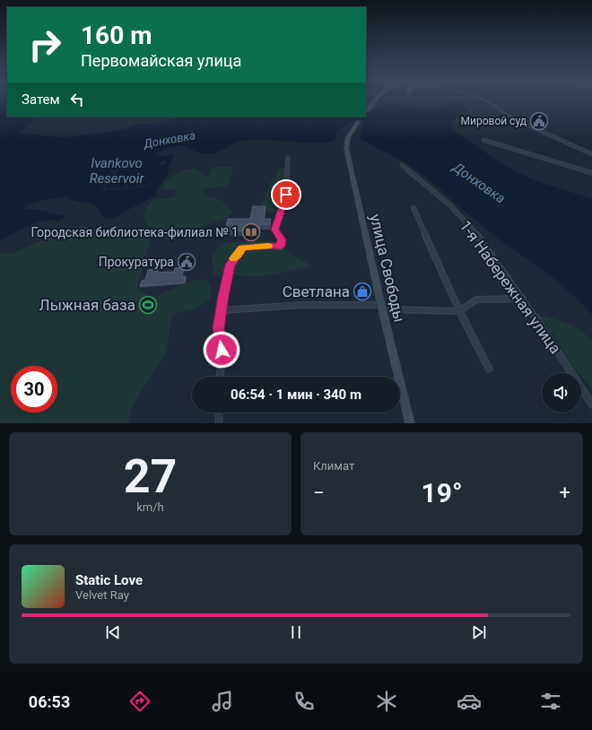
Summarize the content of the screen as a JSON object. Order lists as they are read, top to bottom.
{
  "streets": {
    "main road": ["улица Свободы"],
    "street": ["1-я Набережная улица"]
  },
  "water": ["Донховка", "Ivankovo Reservoir"],
  "places": {
    "public building": ["Мировой суд", "Прокуратура"],
    "library": ["Городская библиотека-филиал № 1"],
    "shop": ["Светлана"],
    "sports": ["Лыжная база"]
  },
  "page": {
    "turn": ["160 m", "Первомайская улица"],
    "then": "Затем",
    "limit": "30",
    "trip": "06:54 · 1 мин · 340 m",
    "tile": [
      ["27", "km/h"],
      "Климат"
    ],
    "heat": ["−", "19°", "+"],
    "song": ["Static Love", "Velvet Ray"],
    "tabs": "06:53"
  }
}
